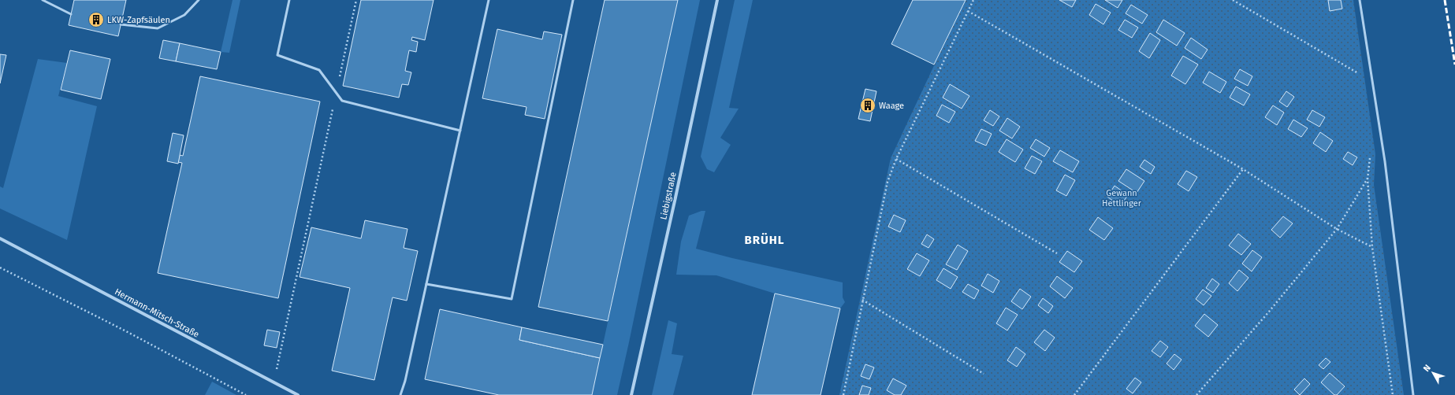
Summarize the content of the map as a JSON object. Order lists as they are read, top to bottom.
{
  "streets": {
    "street": ["Liebigstraße", "Hermann-Mitsch-Straße"]
  },
  "districts": ["BRÜHL"],
  "parks": ["Gewann Hettlinger"],
  "places": {
    "building": ["LKW-Zapfsäulen", "Waage"]
  },
  "north": "top left"
}
